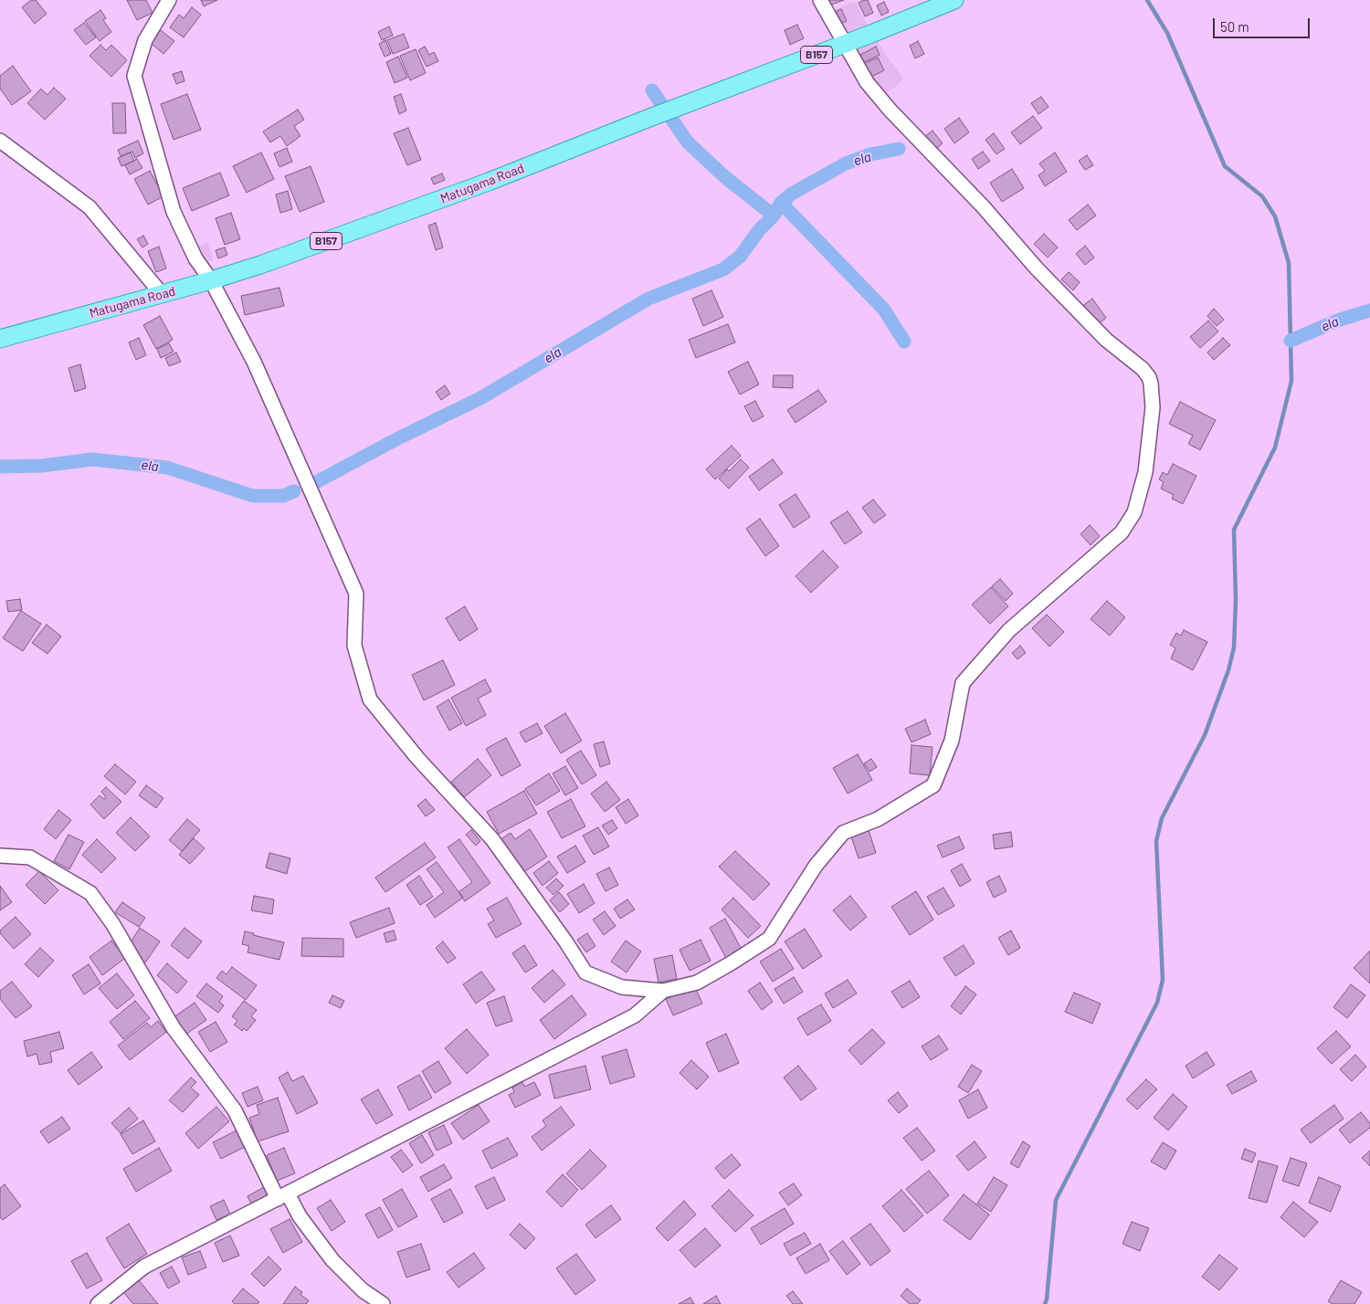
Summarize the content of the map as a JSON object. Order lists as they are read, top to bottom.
{
  "streets": {
    "main road": ["B157", "Matugama Road"]
  },
  "water": ["ela"],
  "scale_bar": "50 m"
}
